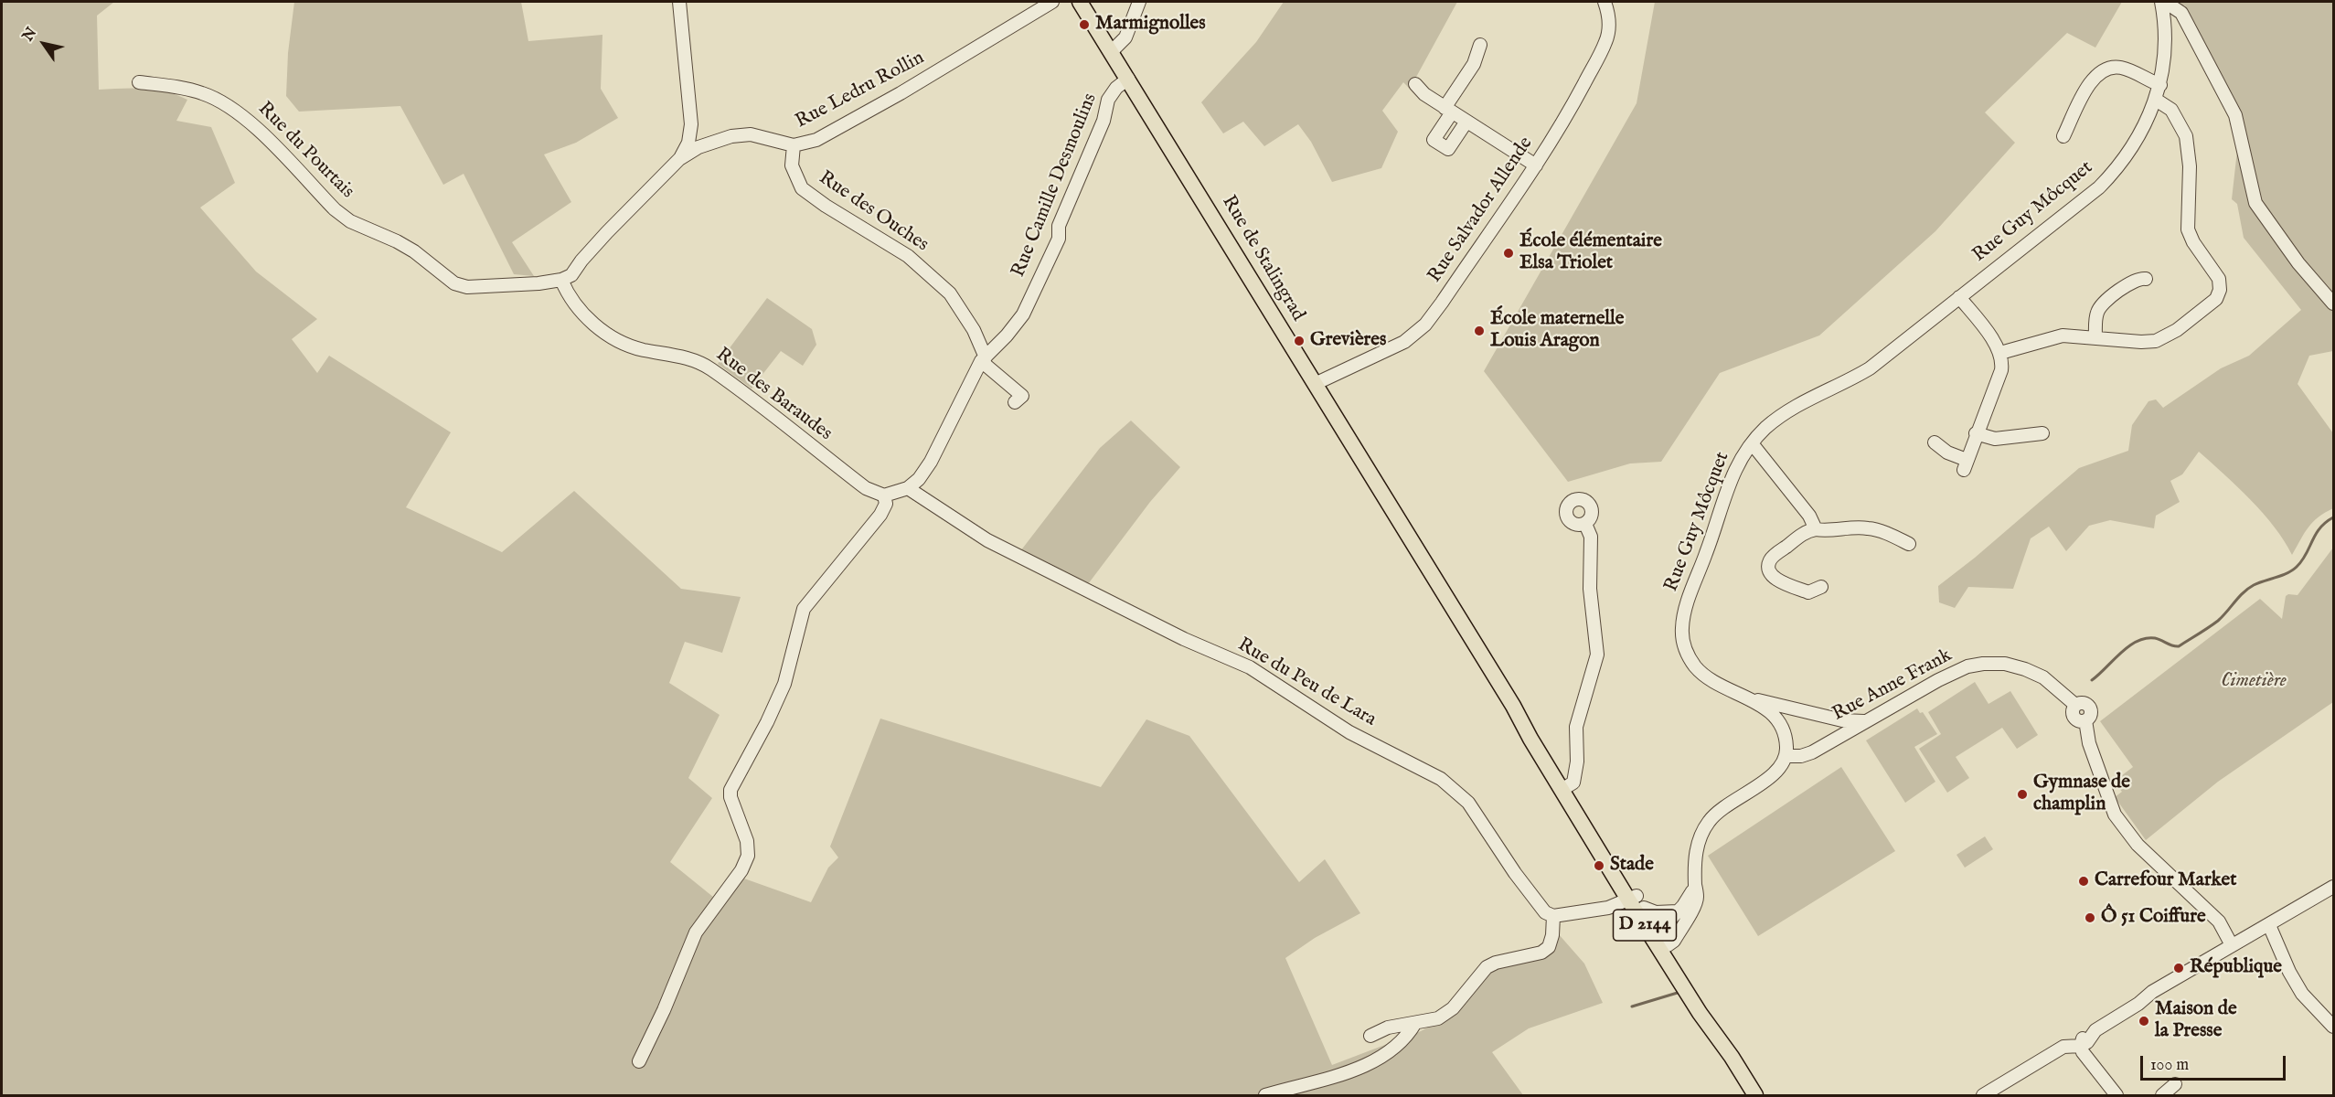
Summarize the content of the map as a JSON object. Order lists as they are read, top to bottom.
{
  "streets": {
    "main road": ["Rue de Stalingrad", "D 2144"],
    "street": [
      "Rue Ledru Rollin",
      "Rue du Pourtais",
      "Rue Camille Desmoulins",
      "Rue Salvador Allende",
      "Rue des Ouches",
      "Rue Guy Môcquet",
      "Rue des Baraudes",
      "Rue du Peu de Lara",
      "Rue Anne Frank"
    ]
  },
  "crossings": [
    ["Rue Ledru Rollin", "Rue du Pourtais"],
    ["Rue Ledru Rollin", "Rue des Ouches"],
    ["Rue Ledru Rollin", "Rue des Baraudes"],
    ["Rue du Pourtais", "Rue des Baraudes"],
    ["Rue Camille Desmoulins", "Rue des Ouches"],
    ["Rue Camille Desmoulins", "Rue de Stalingrad"],
    ["Rue Camille Desmoulins", "Rue du Peu de Lara"],
    ["Rue Salvador Allende", "Rue de Stalingrad"],
    ["Rue Guy Môcquet", "Rue Anne Frank"],
    ["Rue de Stalingrad", "D 2144"]
  ],
  "parks": ["Cimetière"],
  "places": [
    "Marmignolles",
    "École élémentaire Elsa Triolet",
    "École maternelle Louis Aragon",
    "Grevières",
    "Gymnase de champlin",
    "Stade",
    "Carrefour Market",
    "Ô 51 Coiffure",
    "République",
    "Maison de la Presse"
  ],
  "scale_bar": "100 m",
  "north": "top left"
}
